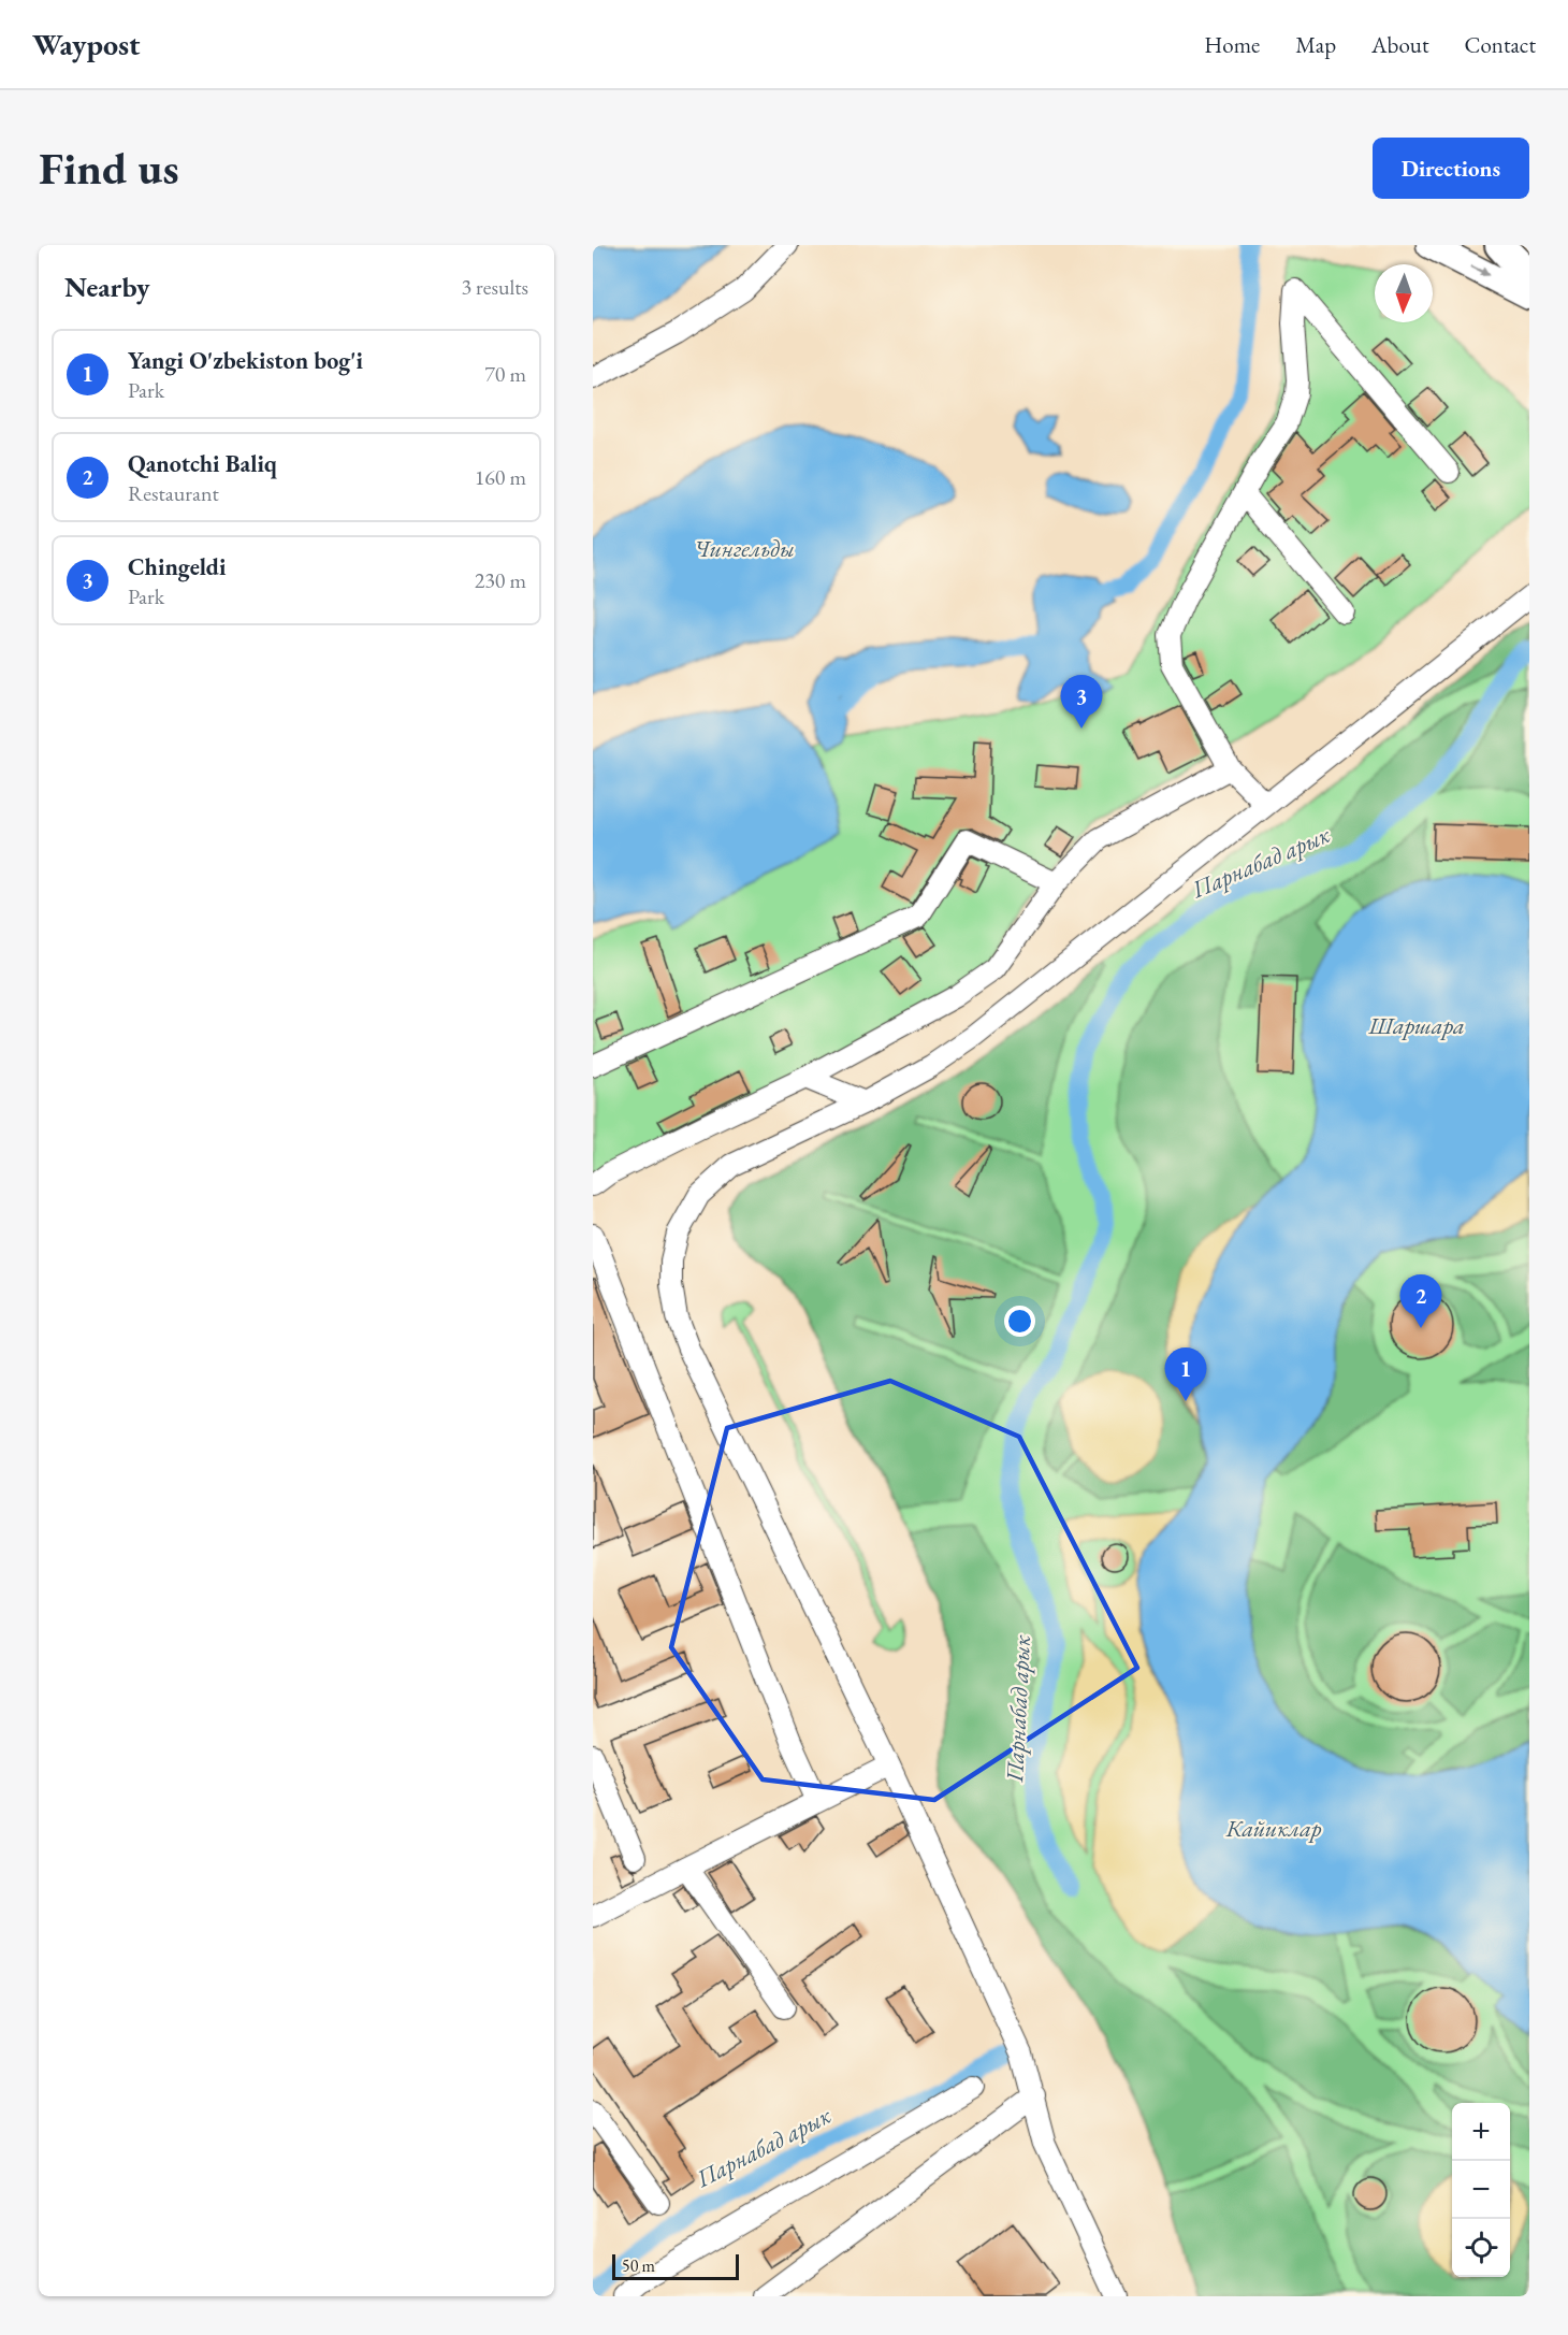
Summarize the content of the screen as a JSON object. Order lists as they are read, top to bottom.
{
  "water": [
    "Чингельды",
    "Парнабад арык",
    "Шаршара",
    "Кайиклар"
  ],
  "scale_bar": "50 m",
  "north": "bottom",
  "page": {
    "header": "Waypost",
    "nav": [
      "Home",
      "Map",
      "About",
      "Contact"
    ],
    "buttons": "Directions",
    "title": "Find us",
    "heading": ["Nearby", "3 results"],
    "list": [
      {
        "mark": "1",
        "name": "Yangi O'zbekiston bog'i",
        "note": "Park",
        "value": "70 m"
      },
      {
        "mark": "2",
        "name": "Qanotchi Baliq",
        "note": "Restaurant",
        "value": "160 m"
      },
      {
        "mark": "3",
        "name": "Chingeldi",
        "note": "Park",
        "value": "230 m"
      }
    ],
    "pins": ["3", "2", "1"],
    "map_buttons": ["+", "−"],
    "scale": "50 m"
  }
}
